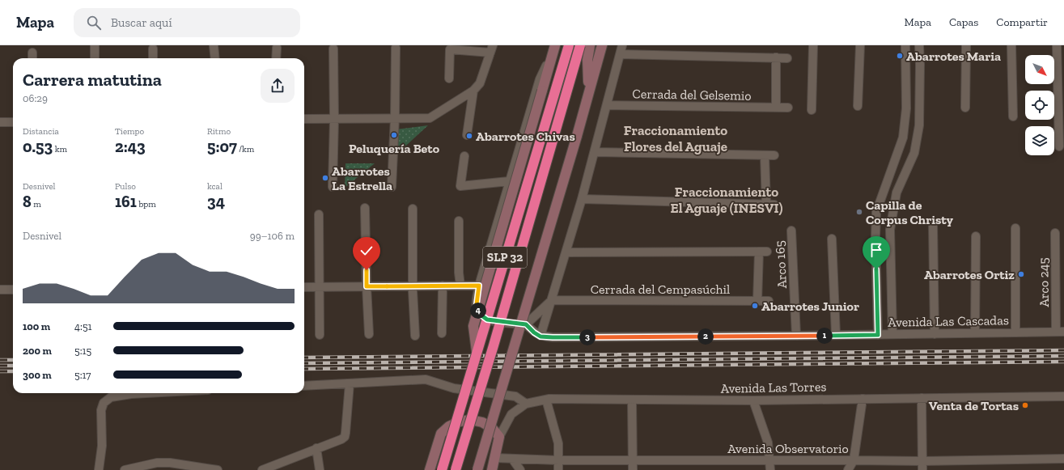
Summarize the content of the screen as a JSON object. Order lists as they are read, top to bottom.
{
  "streets": {
    "highway": ["SLP 32"],
    "street": [
      "Cerrada del Gelsemio",
      "Arco 165",
      "Arco 245",
      "Cerrada del Cempasúchil",
      "Avenida Las Cascadas",
      "Avenida Las Torres",
      "Avenida Observatorio"
    ]
  },
  "crossings": [
    ["Arco 165", "Avenida Las Cascadas"],
    ["Arco 245", "Avenida Las Cascadas"]
  ],
  "districts": ["Fraccionamiento Flores del Aguaje", "Fraccionamiento El Aguaje (INESVI)"],
  "places": [
    "Abarrotes Maria",
    "Peluquería Beto",
    "Abarrotes Chivas",
    "Abarrotes La Estrella",
    "Capilla de Corpus Christy",
    "Abarrotes Ortiz",
    "Abarrotes Junior",
    "Venta de Tortas"
  ],
  "north": "bottom right",
  "page": {
    "header": "Mapa",
    "search": "Buscar aquí",
    "nav": ["Mapa", "Capas", "Compartir"],
    "heading": ["Carrera matutina", "06:29"],
    "stats": [
      ["Distancia", "0.53 km"],
      ["Tiempo", "2:43"],
      ["Ritmo", "5:07 /km"],
      ["Desnivel", "8 m"],
      ["Pulso", "161 bpm"],
      ["kcal", "34"]
    ],
    "chart": ["Desnivel", "99–106 m"],
    "pins": [
      "4",
      "1",
      "2",
      "3"
    ],
    "list": [
      {
        "name": "100 m",
        "note": "4:51"
      },
      {
        "name": "200 m",
        "note": "5:15"
      },
      {
        "name": "300 m",
        "note": "5:17"
      }
    ]
  }
}
